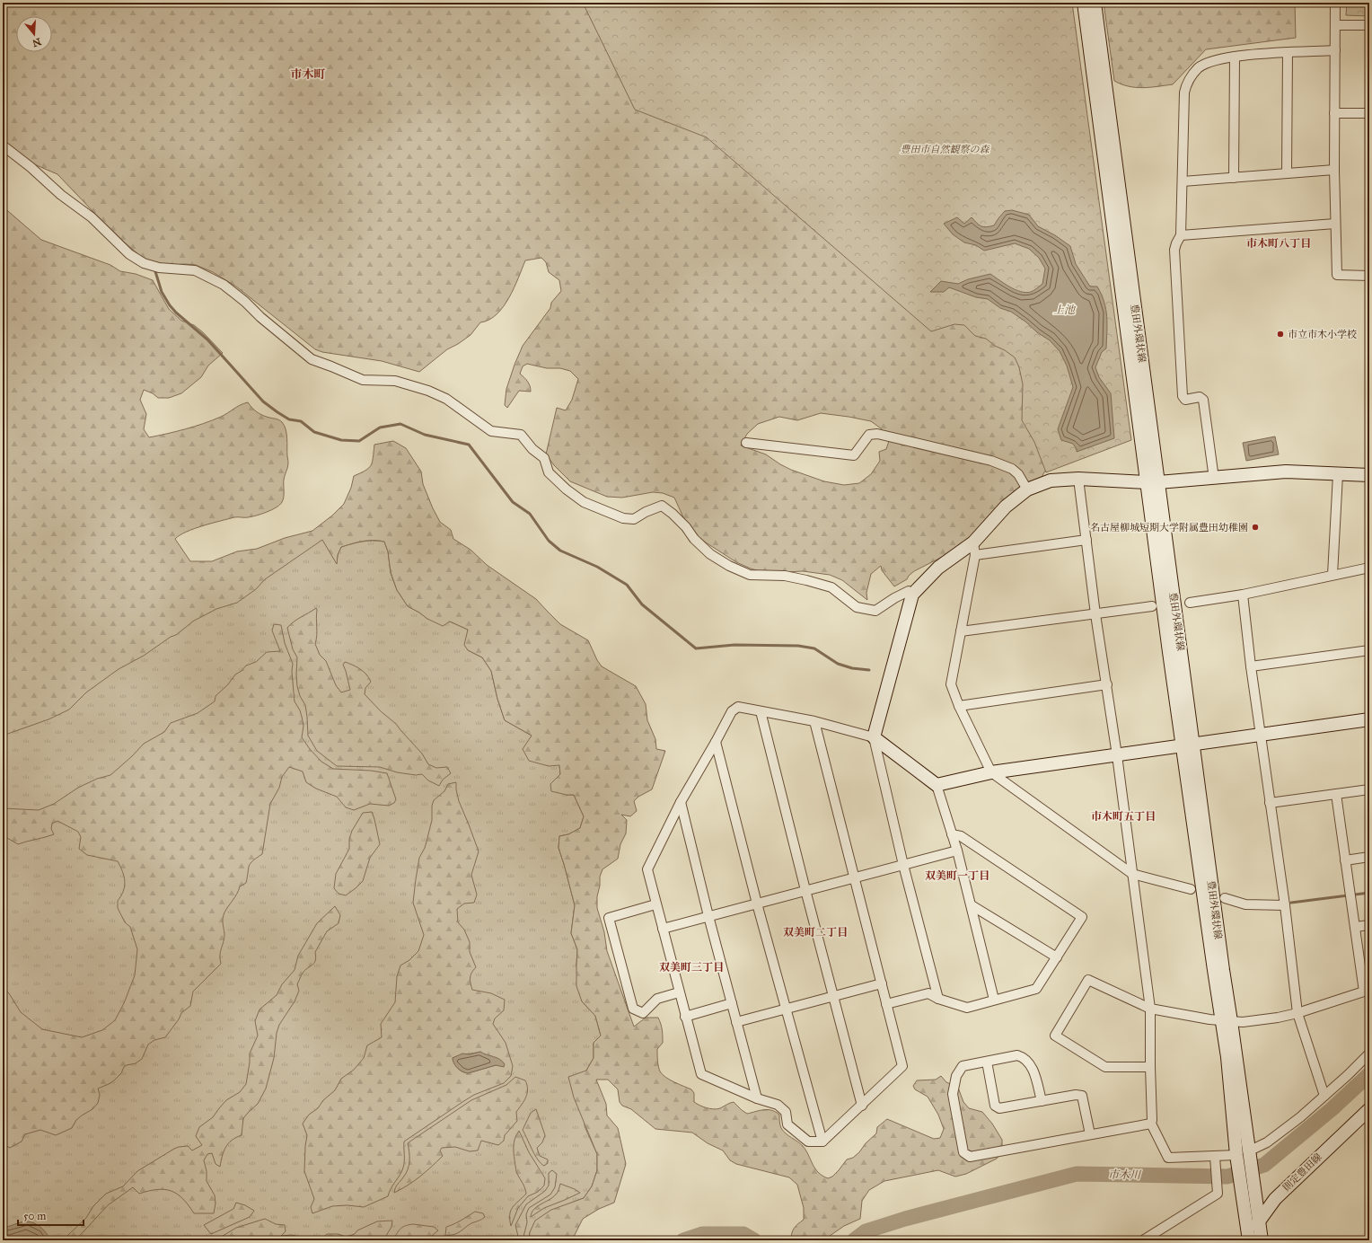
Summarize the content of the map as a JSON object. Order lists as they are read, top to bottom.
{
  "streets": {
    "street": ["豊田外環状線", "則定豊田線"]
  },
  "crossings": [
    ["豊田外環状線", "則定豊田線"]
  ],
  "districts": [
    "市木町",
    "市木町八丁目",
    "市木町五丁目",
    "双美町一丁目",
    "双美町二丁目",
    "双美町三丁目"
  ],
  "water": ["上池", "市木川"],
  "parks": ["豊田市自然観察の森"],
  "places": ["市立市木小学校", "名古屋柳城短期大学附属豊田幼稚園"],
  "scale_bar": "50 m",
  "north": "bottom"
}
